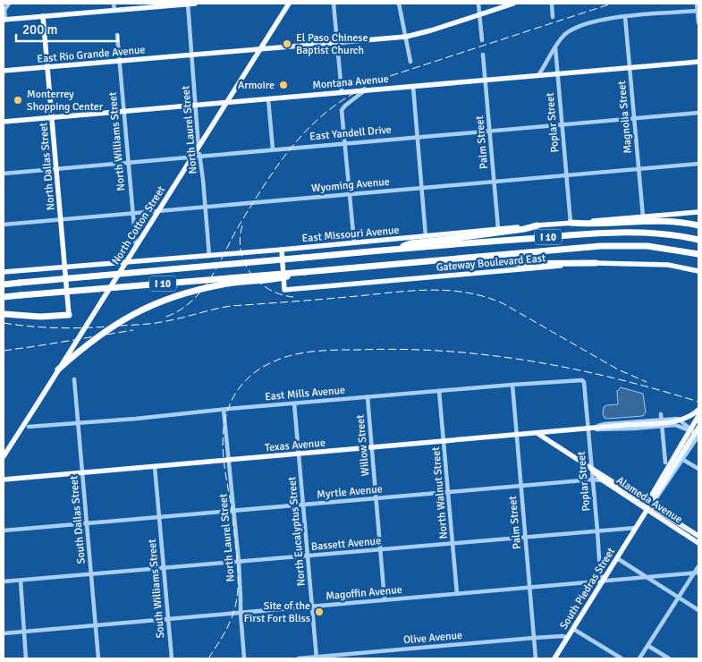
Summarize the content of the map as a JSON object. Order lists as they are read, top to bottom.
{
  "streets": {
    "highway": ["I 10"],
    "main road": [
      "East Rio Grande Avenue",
      "Montana Avenue",
      "North Dallas Street",
      "North Cotton Street",
      "East Missouri Avenue",
      "Gateway Boulevard East",
      "Texas Avenue",
      "Alameda Avenue",
      "South Piedras Street"
    ],
    "street": [
      "Magnolia Street",
      "Poplar Street",
      "North Laurel Street",
      "East Yandell Drive",
      "North Williams Street",
      "Palm Street",
      "Wyoming Avenue",
      "East Mills Avenue",
      "Willow Street",
      "Myrtle Avenue",
      "North Walnut Street",
      "South Dallas Street",
      "North Eucalyptus Street",
      "Bassett Avenue",
      "South Williams Street",
      "Magoffin Avenue",
      "Olive Avenue"
    ]
  },
  "crossings": [
    ["East Rio Grande Avenue", "North Laurel Street"],
    ["East Rio Grande Avenue", "North Williams Street"],
    ["East Rio Grande Avenue", "North Dallas Street"],
    ["East Rio Grande Avenue", "North Cotton Street"],
    ["Montana Avenue", "Magnolia Street"],
    ["Montana Avenue", "Poplar Street"],
    ["Montana Avenue", "North Laurel Street"],
    ["Montana Avenue", "North Williams Street"],
    ["Montana Avenue", "Palm Street"],
    ["Montana Avenue", "North Dallas Street"],
    ["Montana Avenue", "North Cotton Street"],
    ["Magnolia Street", "East Yandell Drive"],
    ["Magnolia Street", "Wyoming Avenue"],
    ["Magnolia Street", "East Missouri Avenue"],
    ["Poplar Street", "East Yandell Drive"],
    ["Poplar Street", "Wyoming Avenue"],
    ["Poplar Street", "East Missouri Avenue"],
    ["Poplar Street", "East Mills Avenue"],
    ["Poplar Street", "Texas Avenue"],
    ["Poplar Street", "Myrtle Avenue"],
    ["Poplar Street", "Alameda Avenue"],
    ["Poplar Street", "Bassett Avenue"],
    ["Poplar Street", "South Piedras Street"],
    ["Poplar Street", "Magoffin Avenue"],
    ["North Laurel Street", "East Yandell Drive"],
    ["North Laurel Street", "Wyoming Avenue"],
    ["North Laurel Street", "North Cotton Street"],
    ["North Laurel Street", "East Missouri Avenue"],
    ["North Laurel Street", "East Mills Avenue"],
    ["North Laurel Street", "Texas Avenue"],
    ["North Laurel Street", "Myrtle Avenue"],
    ["North Laurel Street", "Bassett Avenue"],
    ["North Laurel Street", "Magoffin Avenue"],
    ["East Yandell Drive", "North Williams Street"],
    ["East Yandell Drive", "Palm Street"],
    ["East Yandell Drive", "North Dallas Street"],
    ["East Yandell Drive", "North Cotton Street"],
    ["North Williams Street", "Wyoming Avenue"],
    ["North Williams Street", "North Cotton Street"],
    ["Palm Street", "Wyoming Avenue"],
    ["Palm Street", "East Missouri Avenue"],
    ["Palm Street", "East Mills Avenue"],
    ["Palm Street", "Texas Avenue"],
    ["Palm Street", "Myrtle Avenue"],
    ["Palm Street", "Bassett Avenue"],
    ["Palm Street", "Magoffin Avenue"],
    ["Palm Street", "Olive Avenue"],
    ["North Dallas Street", "Wyoming Avenue"],
    ["North Dallas Street", "East Missouri Avenue"],
    ["Wyoming Avenue", "North Cotton Street"],
    ["North Cotton Street", "East Missouri Avenue"],
    ["East Missouri Avenue", "Gateway Boulevard East"],
    ["East Mills Avenue", "Willow Street"],
    ["East Mills Avenue", "North Walnut Street"],
    ["East Mills Avenue", "South Dallas Street"],
    ["East Mills Avenue", "North Eucalyptus Street"],
    ["Texas Avenue", "Willow Street"],
    ["Texas Avenue", "North Walnut Street"],
    ["Texas Avenue", "Alameda Avenue"],
    ["Texas Avenue", "South Dallas Street"],
    ["Texas Avenue", "North Eucalyptus Street"],
    ["Willow Street", "Myrtle Avenue"],
    ["Willow Street", "Bassett Avenue"],
    ["Willow Street", "Magoffin Avenue"],
    ["Myrtle Avenue", "North Walnut Street"],
    ["Myrtle Avenue", "Alameda Avenue"],
    ["Myrtle Avenue", "South Dallas Street"],
    ["Myrtle Avenue", "North Eucalyptus Street"],
    ["Myrtle Avenue", "South Williams Street"],
    ["North Walnut Street", "Bassett Avenue"],
    ["North Walnut Street", "Magoffin Avenue"],
    ["Alameda Avenue", "South Piedras Street"],
    ["South Dallas Street", "Bassett Avenue"],
    ["South Dallas Street", "Magoffin Avenue"],
    ["North Eucalyptus Street", "Bassett Avenue"],
    ["North Eucalyptus Street", "Magoffin Avenue"],
    ["North Eucalyptus Street", "Olive Avenue"],
    ["Bassett Avenue", "South Williams Street"],
    ["Bassett Avenue", "South Piedras Street"],
    ["South Williams Street", "Magoffin Avenue"],
    ["South Piedras Street", "Magoffin Avenue"],
    ["South Piedras Street", "Olive Avenue"]
  ],
  "places": [
    "El Paso Chinese Baptist Church",
    "Armoire",
    "Monterrey Shopping Center",
    "Site of the First Fort Bliss"
  ],
  "scale_bar": "200 m"
}
